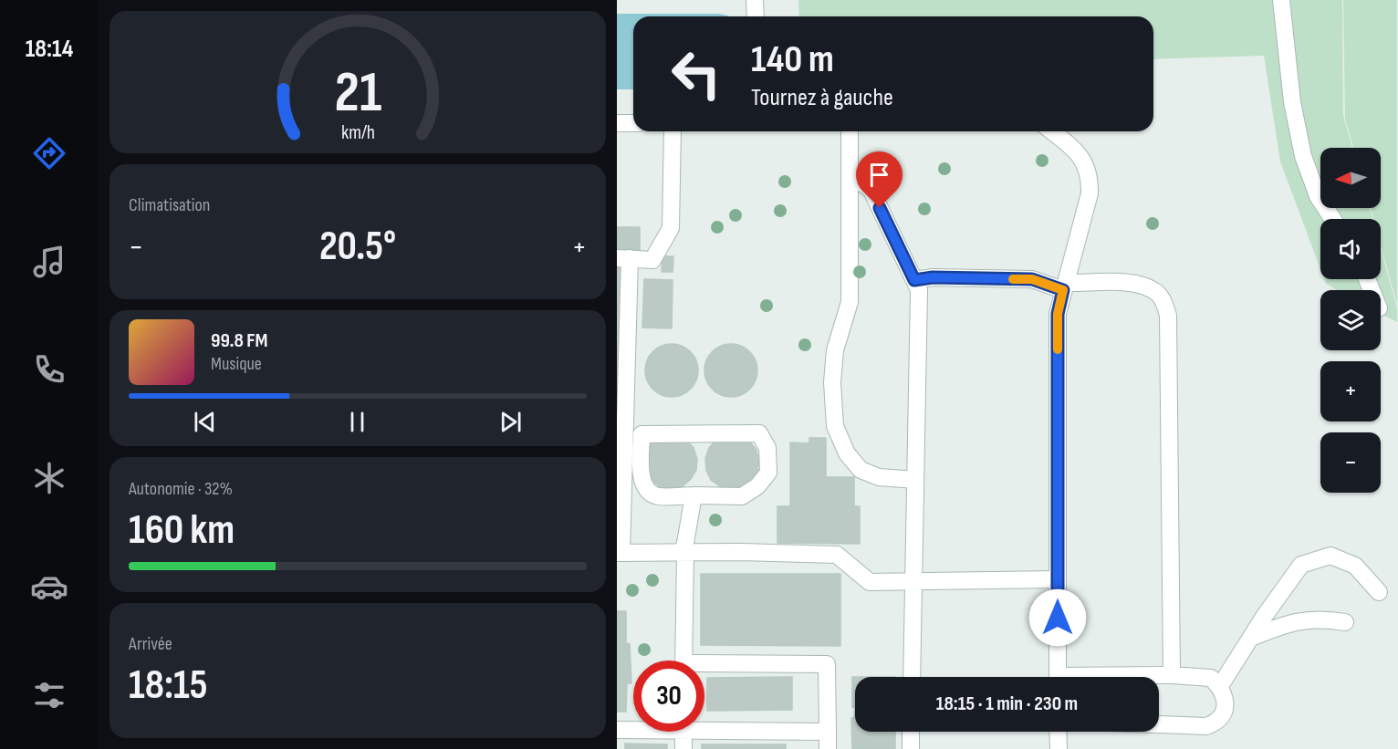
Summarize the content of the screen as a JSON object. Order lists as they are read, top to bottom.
{
  "north": "left",
  "page": {
    "tabs": "18:14",
    "turn": ["140 m", "Tournez à gauche"],
    "map_buttons": ["+", "−"],
    "tile": [
      "Climatisation",
      ["Autonomie · 32%", "160 km"],
      ["Arrivée", "18:15"]
    ],
    "heat": ["−", "20.5°", "+"],
    "song": ["99.8 FM", "Musique"],
    "limit": "30",
    "trip": "18:15 · 1 min · 230 m",
    "gauge": ["21", "km/h"]
  }
}
